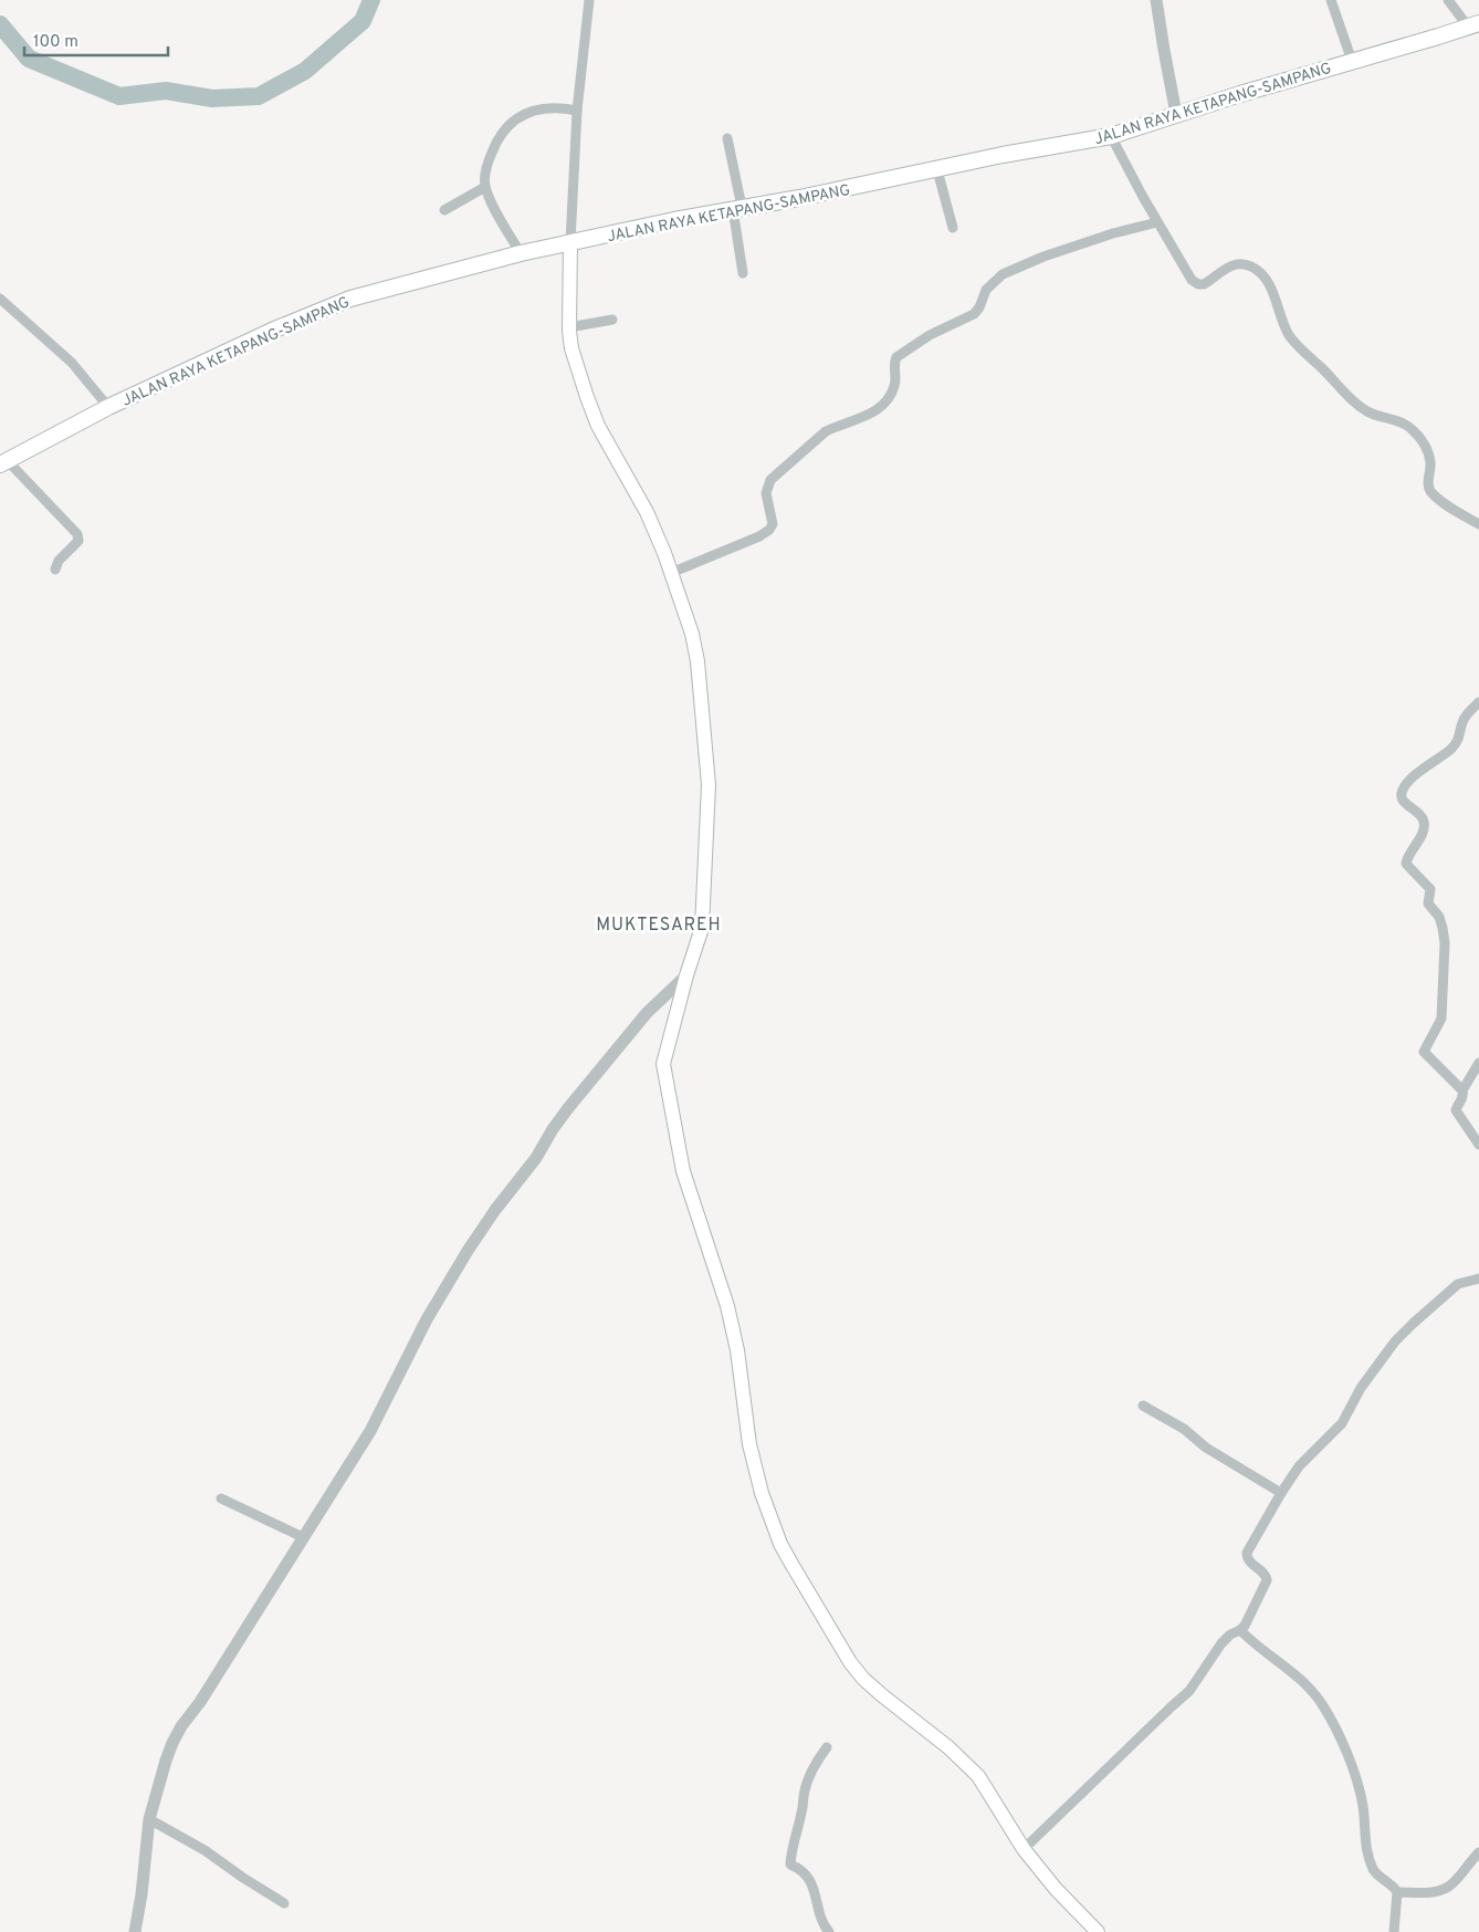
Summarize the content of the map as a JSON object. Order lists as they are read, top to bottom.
{
  "streets": {
    "main road": ["JALAN RAYA KETAPANG-SAMPANG"]
  },
  "districts": ["MUKTESAREH"],
  "scale_bar": "100 m"
}
